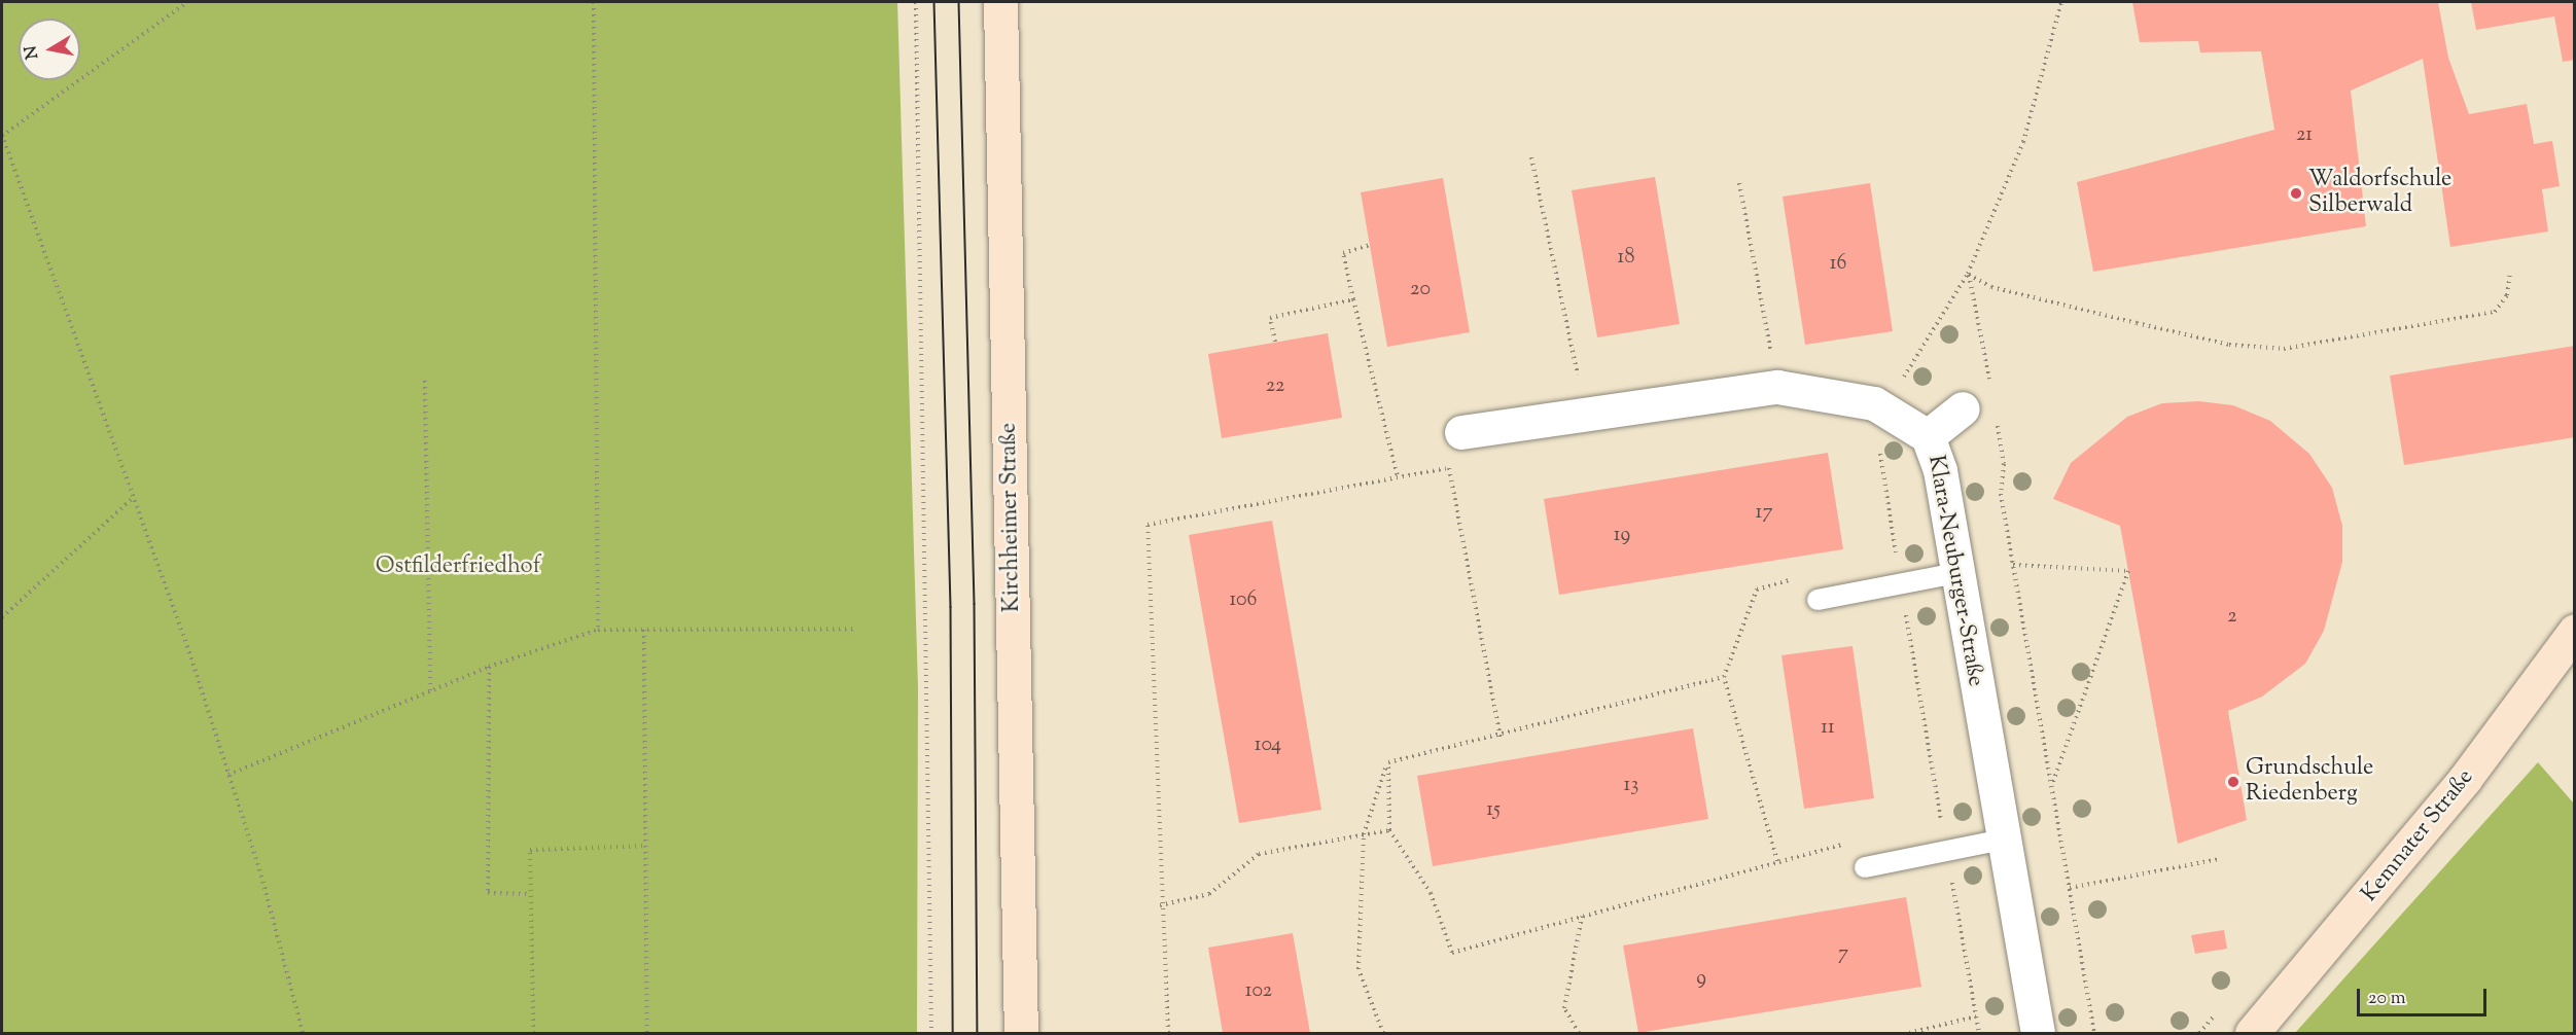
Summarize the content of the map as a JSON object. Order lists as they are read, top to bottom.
{
  "streets": {
    "main road": ["Kirchheimer Straße", "Kemnater Straße"],
    "street": ["Klara-Neuburger-Straße"]
  },
  "parks": ["Ostfilderfriedhof"],
  "places": ["Waldorfschule Silberwald", "Grundschule Riedenberg"],
  "house_numbers": [
    "21",
    "18",
    "16",
    "20",
    "22",
    "17",
    "19",
    "106",
    "2",
    "11",
    "104",
    "13",
    "15",
    "7",
    "9",
    "102"
  ],
  "scale_bar": "20 m",
  "north": "left"
}
